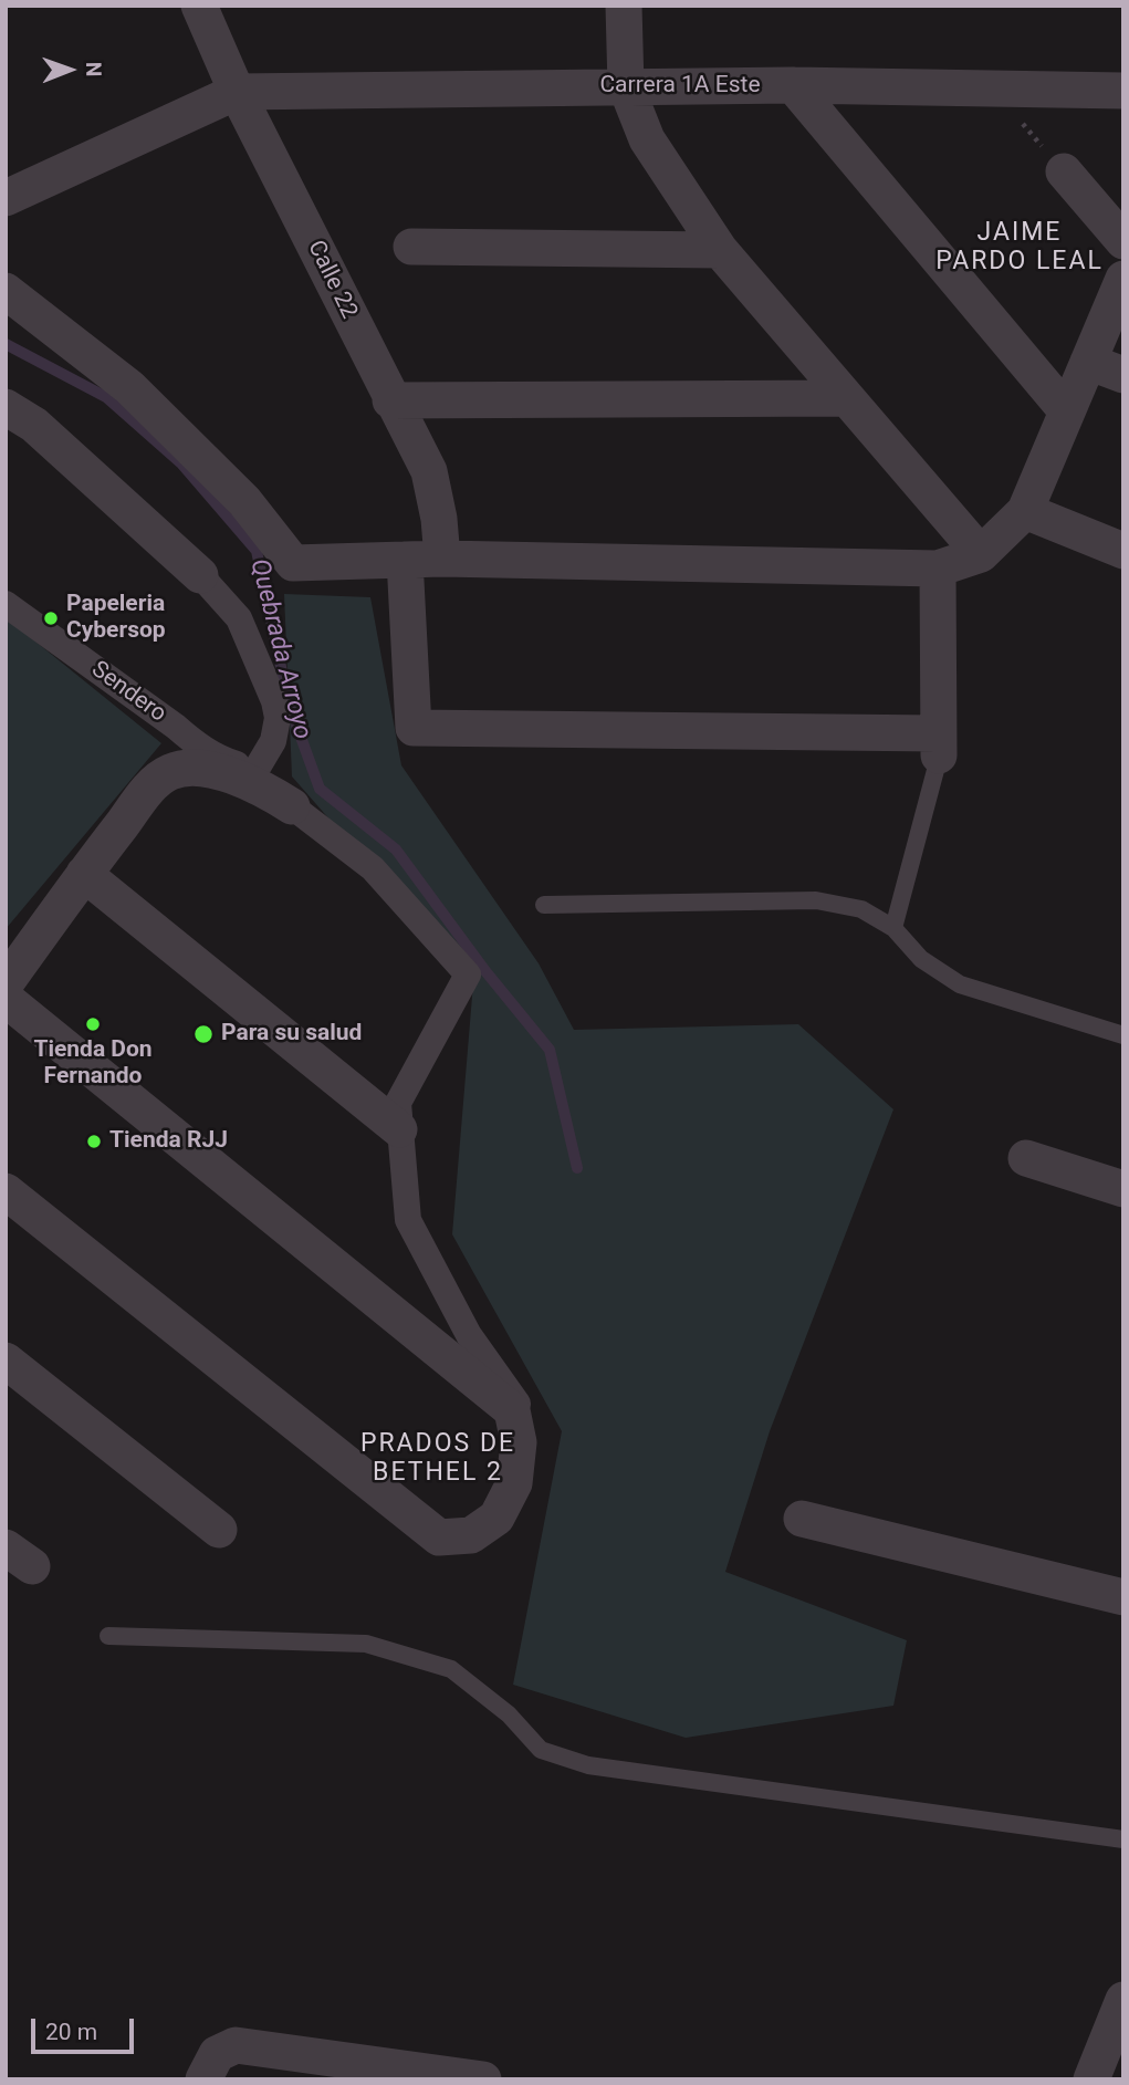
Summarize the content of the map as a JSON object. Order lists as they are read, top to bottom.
{
  "streets": {
    "street": ["Carrera 1A Este", "Calle 22", "Sendero"]
  },
  "crossings": [
    ["Carrera 1A Este", "Calle 22"]
  ],
  "districts": ["JAIME PARDO LEAL", "PRADOS DE BETHEL 2"],
  "water": ["Quebrada Arroyo"],
  "places": [
    "Papeleria Cybersop",
    "Tienda Don Fernando",
    "Para su salud",
    "Tienda RJJ"
  ],
  "scale_bar": "20 m",
  "north": "right"
}
